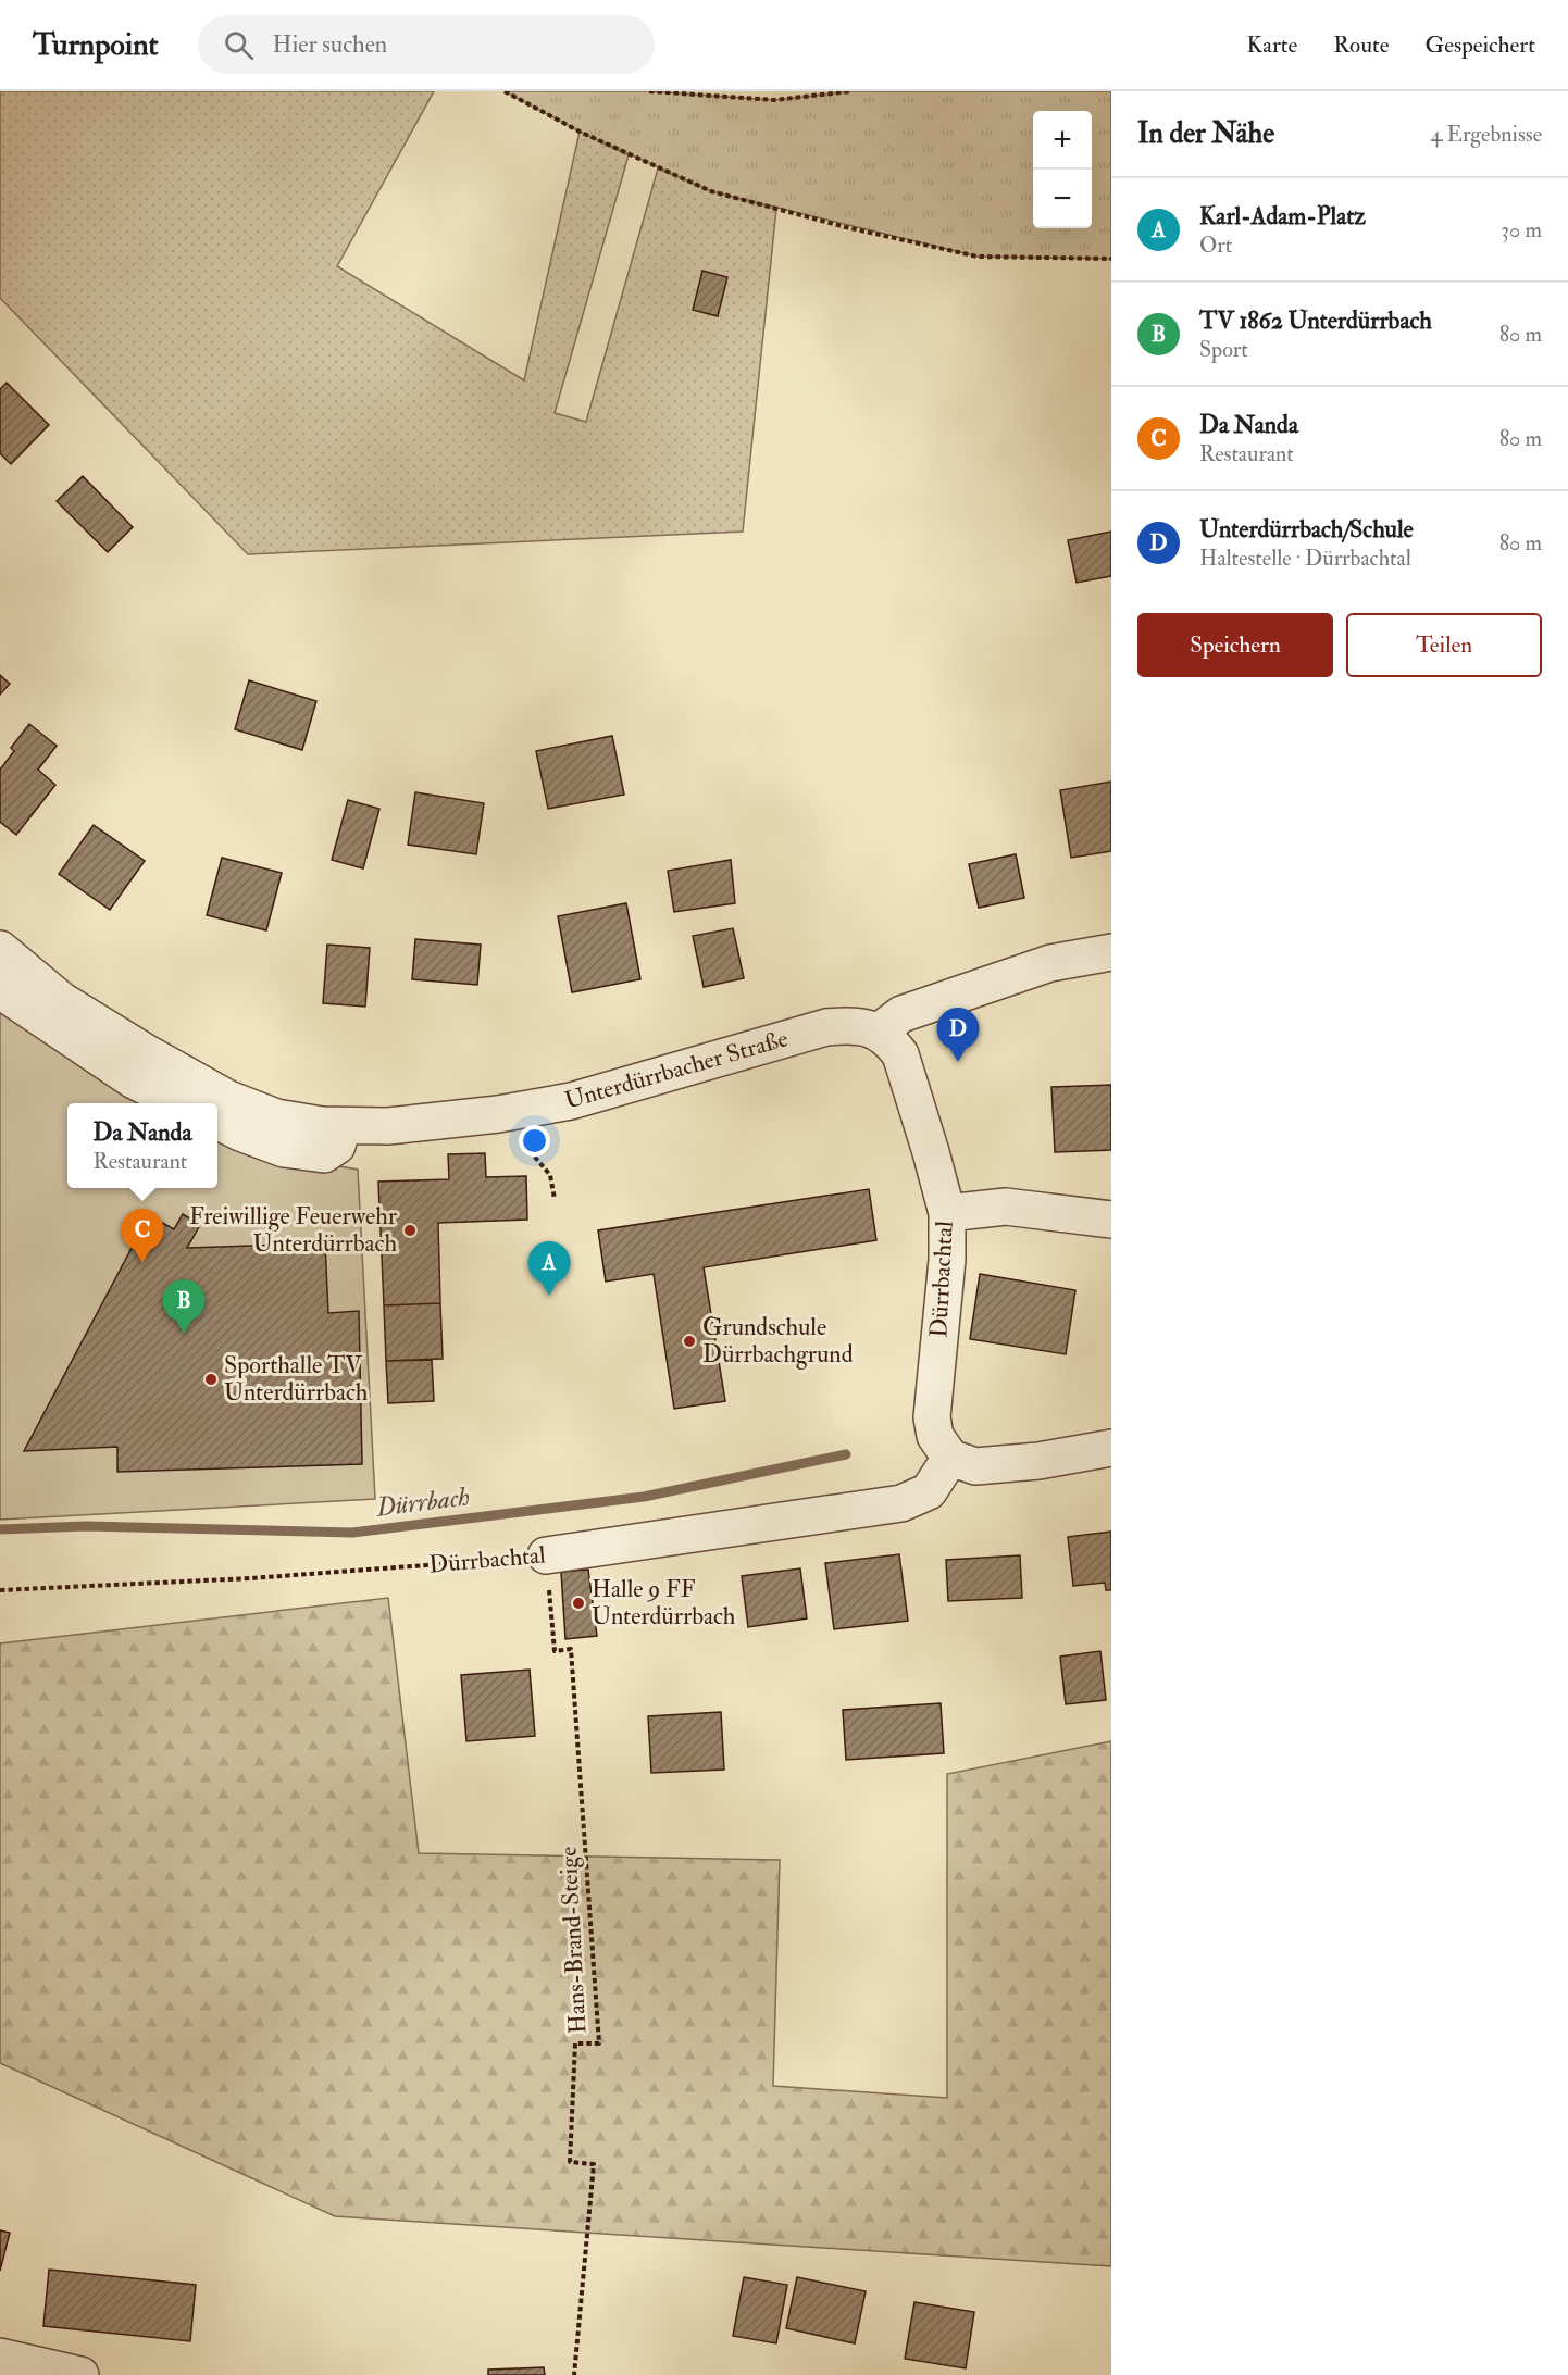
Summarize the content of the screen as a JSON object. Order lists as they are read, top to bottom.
{
  "streets": {
    "street": ["Unterdürrbacher Straße", "Dürrbachtal"],
    "path": ["Hans-Brand-Steige"]
  },
  "crossings": [
    ["Unterdürrbacher Straße", "Dürrbachtal"],
    ["Dürrbachtal", "Hans-Brand-Steige"]
  ],
  "water": ["Dürrbach"],
  "places": [
    "Freiwillige Feuerwehr Unterdürrbach",
    "Grundschule Dürrbachgrund",
    "Sporthalle TV Unterdürrbach",
    "Halle 9 FF Unterdürrbach"
  ],
  "page": {
    "header": "Turnpoint",
    "search": "Hier suchen",
    "nav": ["Karte", "Route", "Gespeichert"],
    "heading": ["In der Nähe", "4 Ergebnisse"],
    "map_buttons": ["+", "−"],
    "list": [
      {
        "mark": "A",
        "name": "Karl-Adam-Platz",
        "note": "Ort",
        "value": "30 m"
      },
      {
        "mark": "B",
        "name": "TV 1862 Unterdürrbach",
        "note": "Sport",
        "value": "80 m"
      },
      {
        "mark": "C",
        "name": "Da Nanda",
        "note": "Restaurant",
        "value": "80 m"
      },
      {
        "mark": "D",
        "name": "Unterdürrbach/Schule",
        "note": "Haltestelle · Dürrbachtal",
        "value": "80 m"
      }
    ],
    "buttons": ["Speichern", "Teilen"],
    "pins": [
      "D",
      "C",
      "A",
      "B"
    ],
    "popup": ["Da Nanda", "Restaurant"]
  }
}
